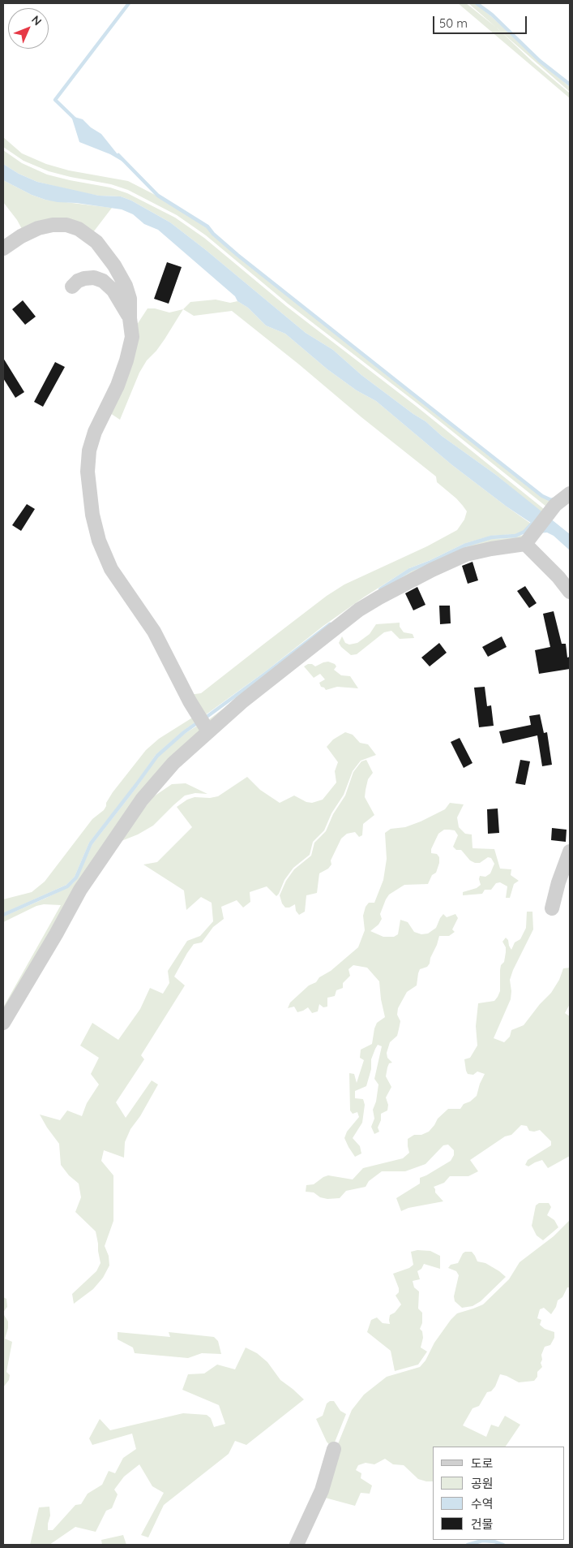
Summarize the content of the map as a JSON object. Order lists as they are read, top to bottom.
{
  "legend": [
    "도로",
    "공원",
    "수역",
    "건물"
  ],
  "scale_bar": "50 m",
  "north": "top right"
}
